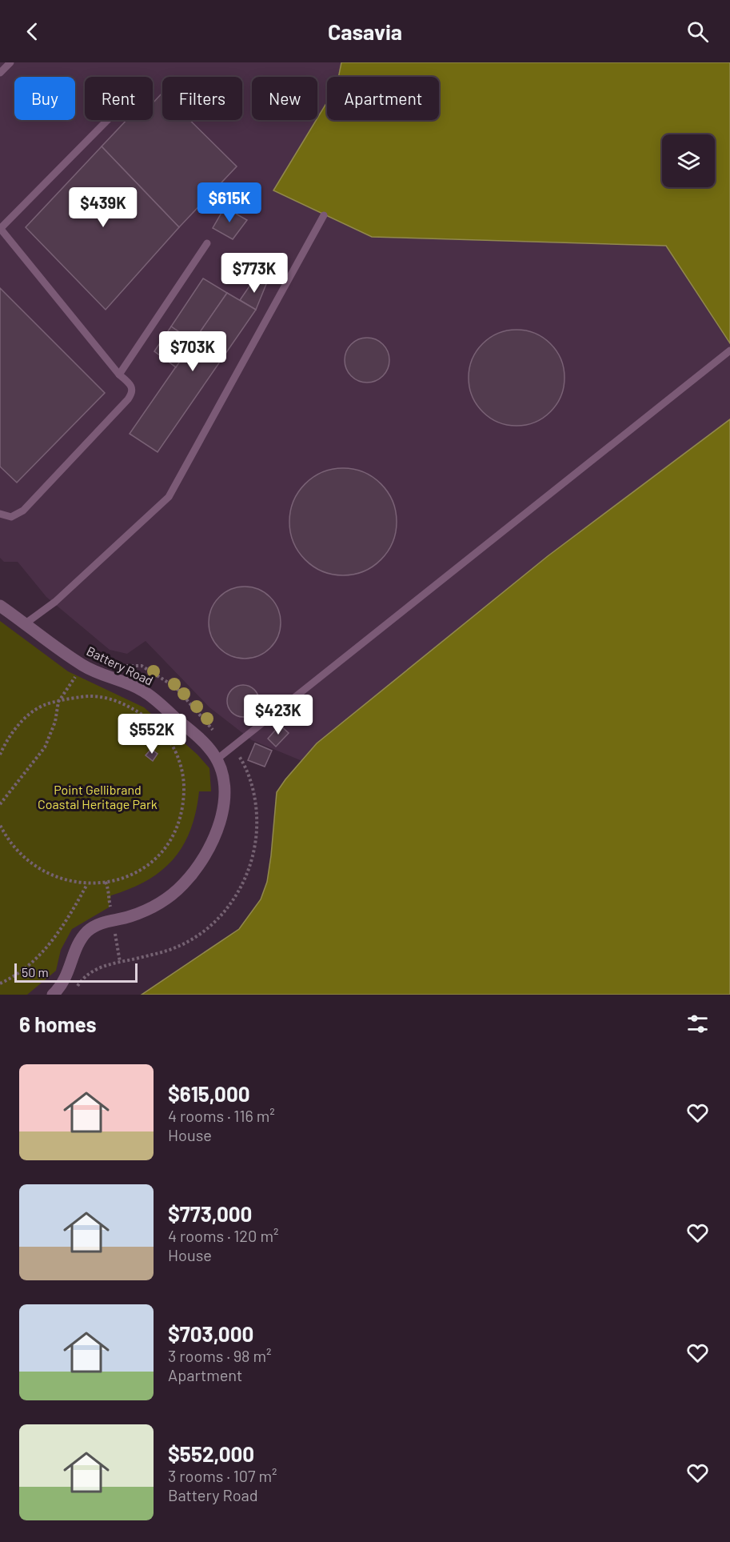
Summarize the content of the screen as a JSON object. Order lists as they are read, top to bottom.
{
  "streets": {
    "street": ["Battery Road"]
  },
  "parks": ["Point Gellibrand Coastal Heritage Park"],
  "scale_bar": "50 m",
  "page": {
    "header": "Casavia",
    "chip": [
      "Buy",
      "Rent",
      "Filters",
      "New",
      "Apartment"
    ],
    "price": [
      "$615K",
      "$439K",
      "$773K",
      "$703K",
      "$423K",
      "$552K"
    ],
    "scale": "50 m",
    "heading": "6 homes",
    "list": [
      {
        "name": "$615,000",
        "note": "4 rooms · 116 m² · House"
      },
      {
        "name": "$773,000",
        "note": "4 rooms · 120 m² · House"
      },
      {
        "name": "$703,000",
        "note": "3 rooms · 98 m² · Apartment"
      },
      {
        "name": "$552,000",
        "note": "3 rooms · 107 m² · Battery Road"
      }
    ]
  }
}
